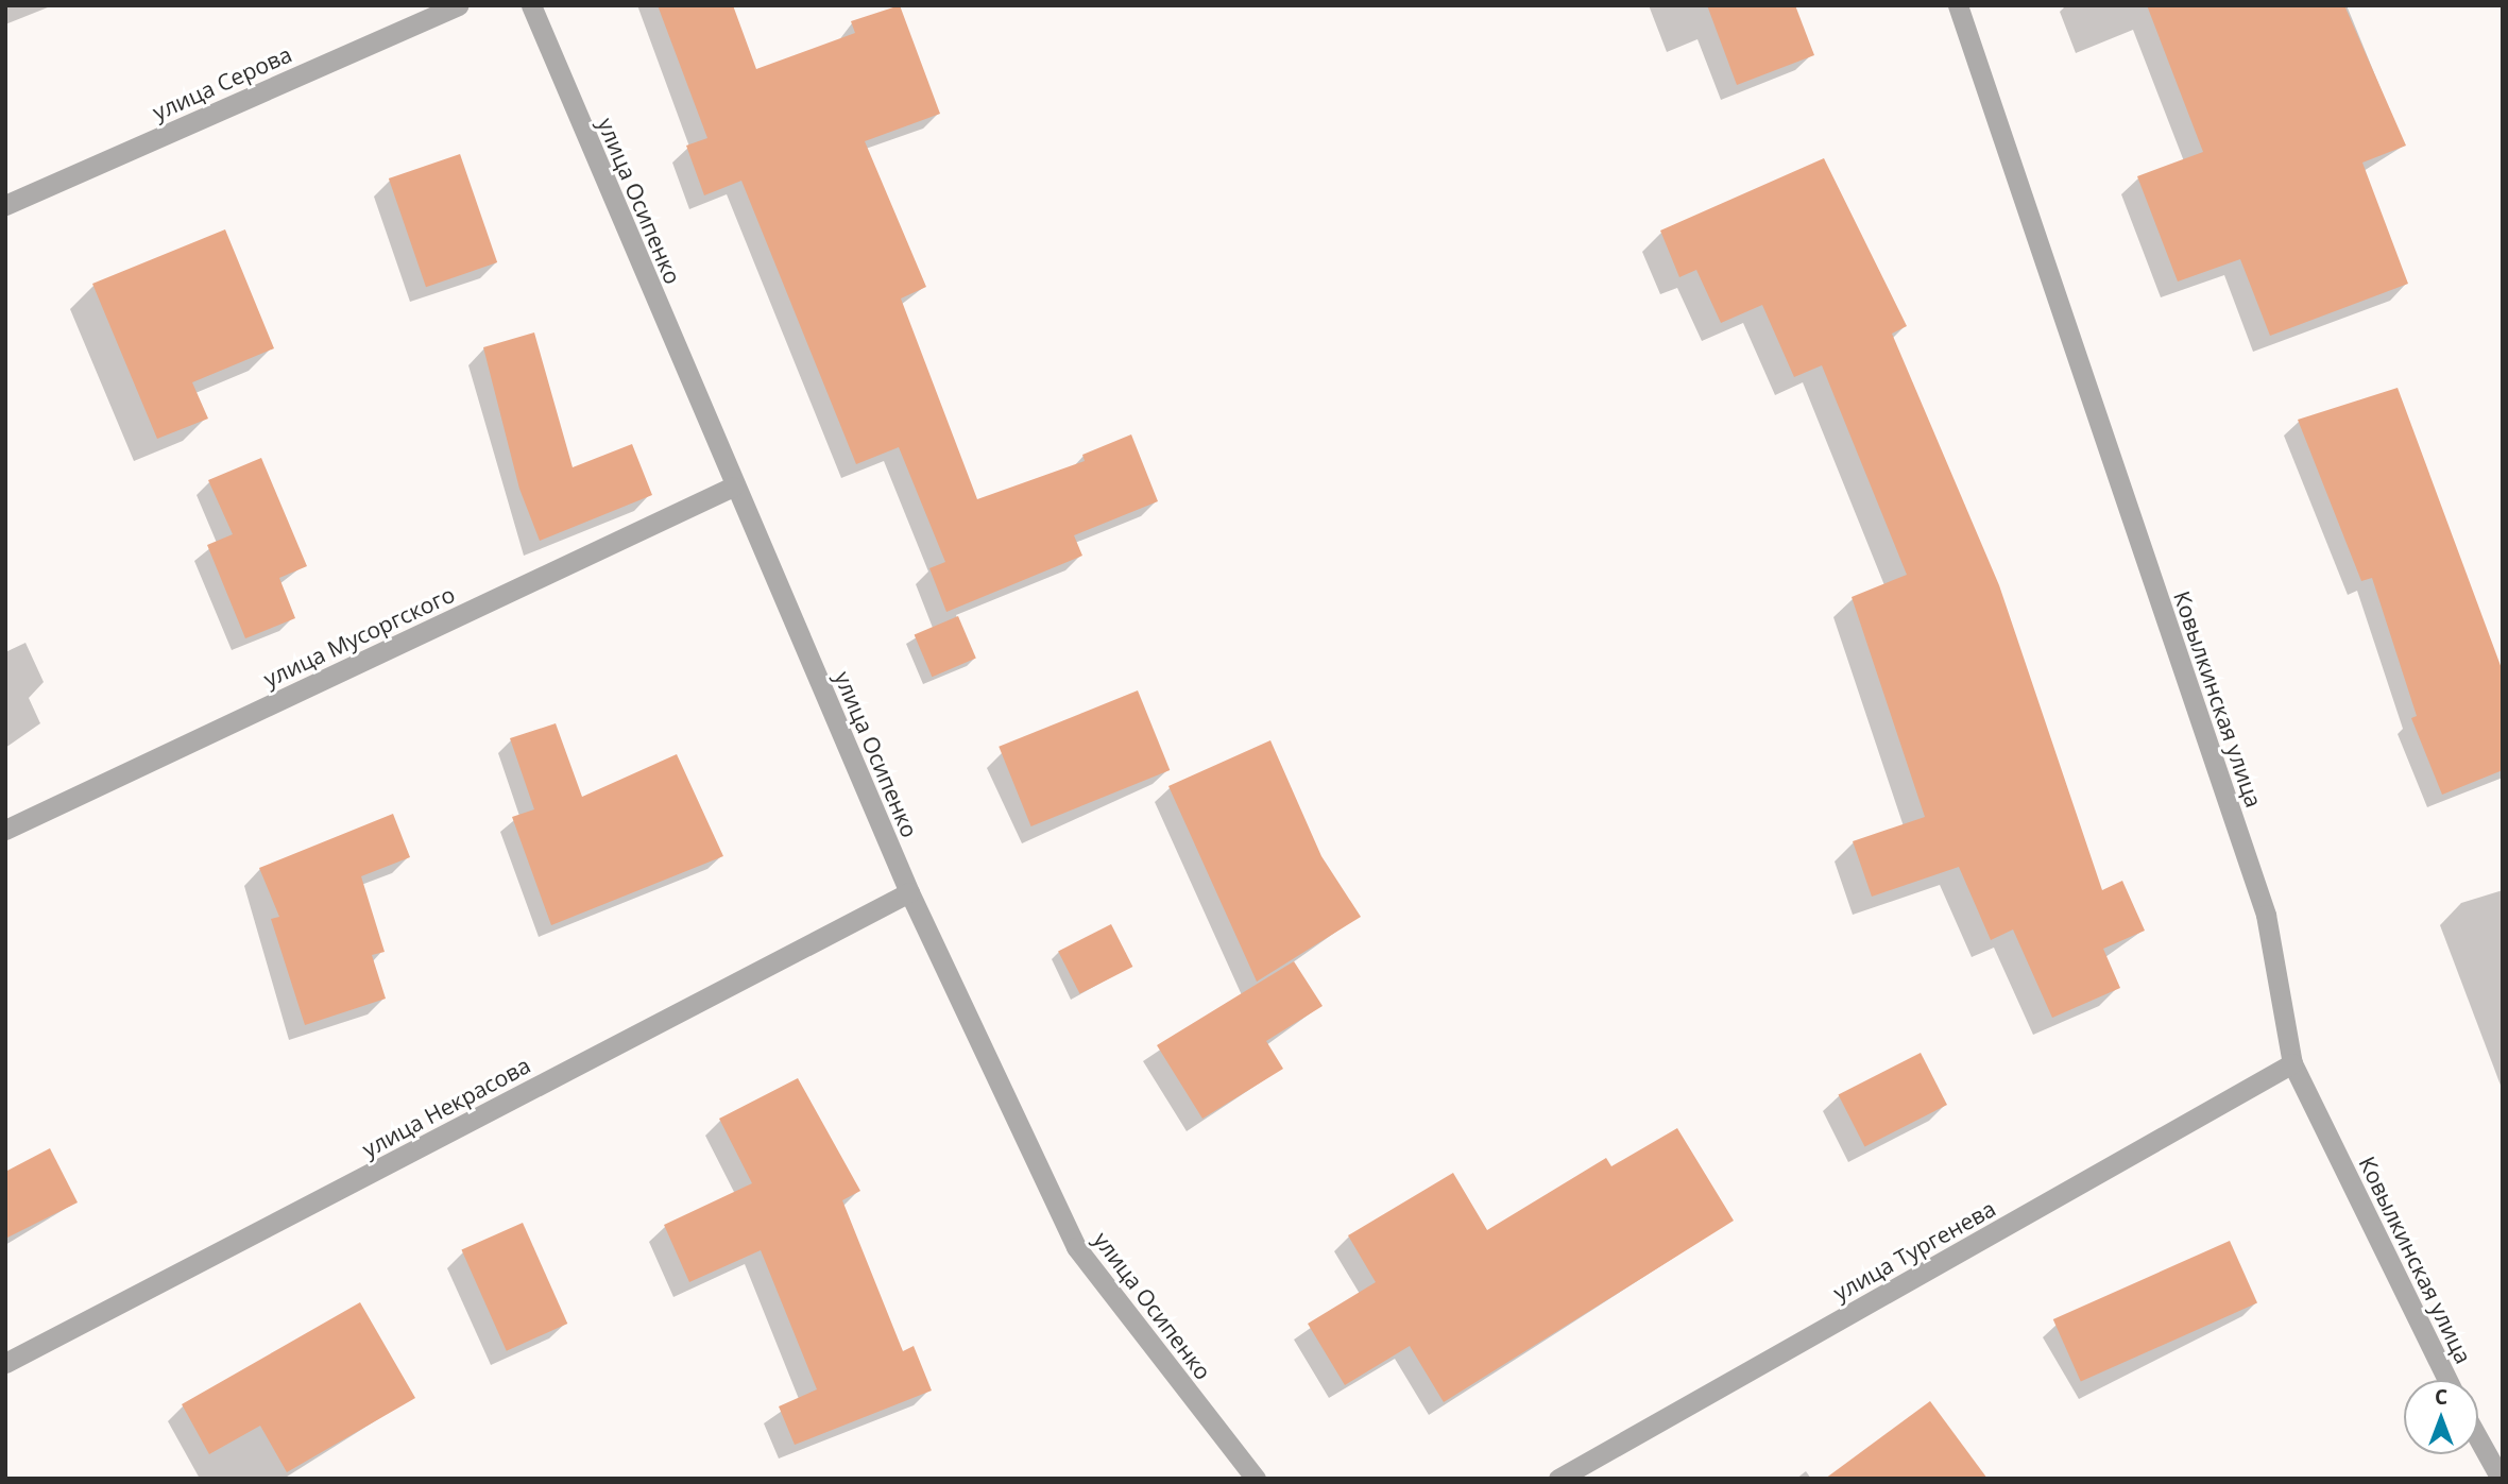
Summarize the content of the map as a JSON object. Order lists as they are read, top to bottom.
{
  "streets": {
    "street": [
      "улица Серова",
      "улица Осипенко",
      "улица Мусоргского",
      "Ковылкинская улица",
      "улица Некрасова",
      "улица Тургенева"
    ]
  },
  "crossings": [
    ["улица Осипенко", "улица Мусоргского"],
    ["улица Осипенко", "улица Некрасова"],
    ["Ковылкинская улица", "улица Тургенева"]
  ],
  "north": "top"
}
